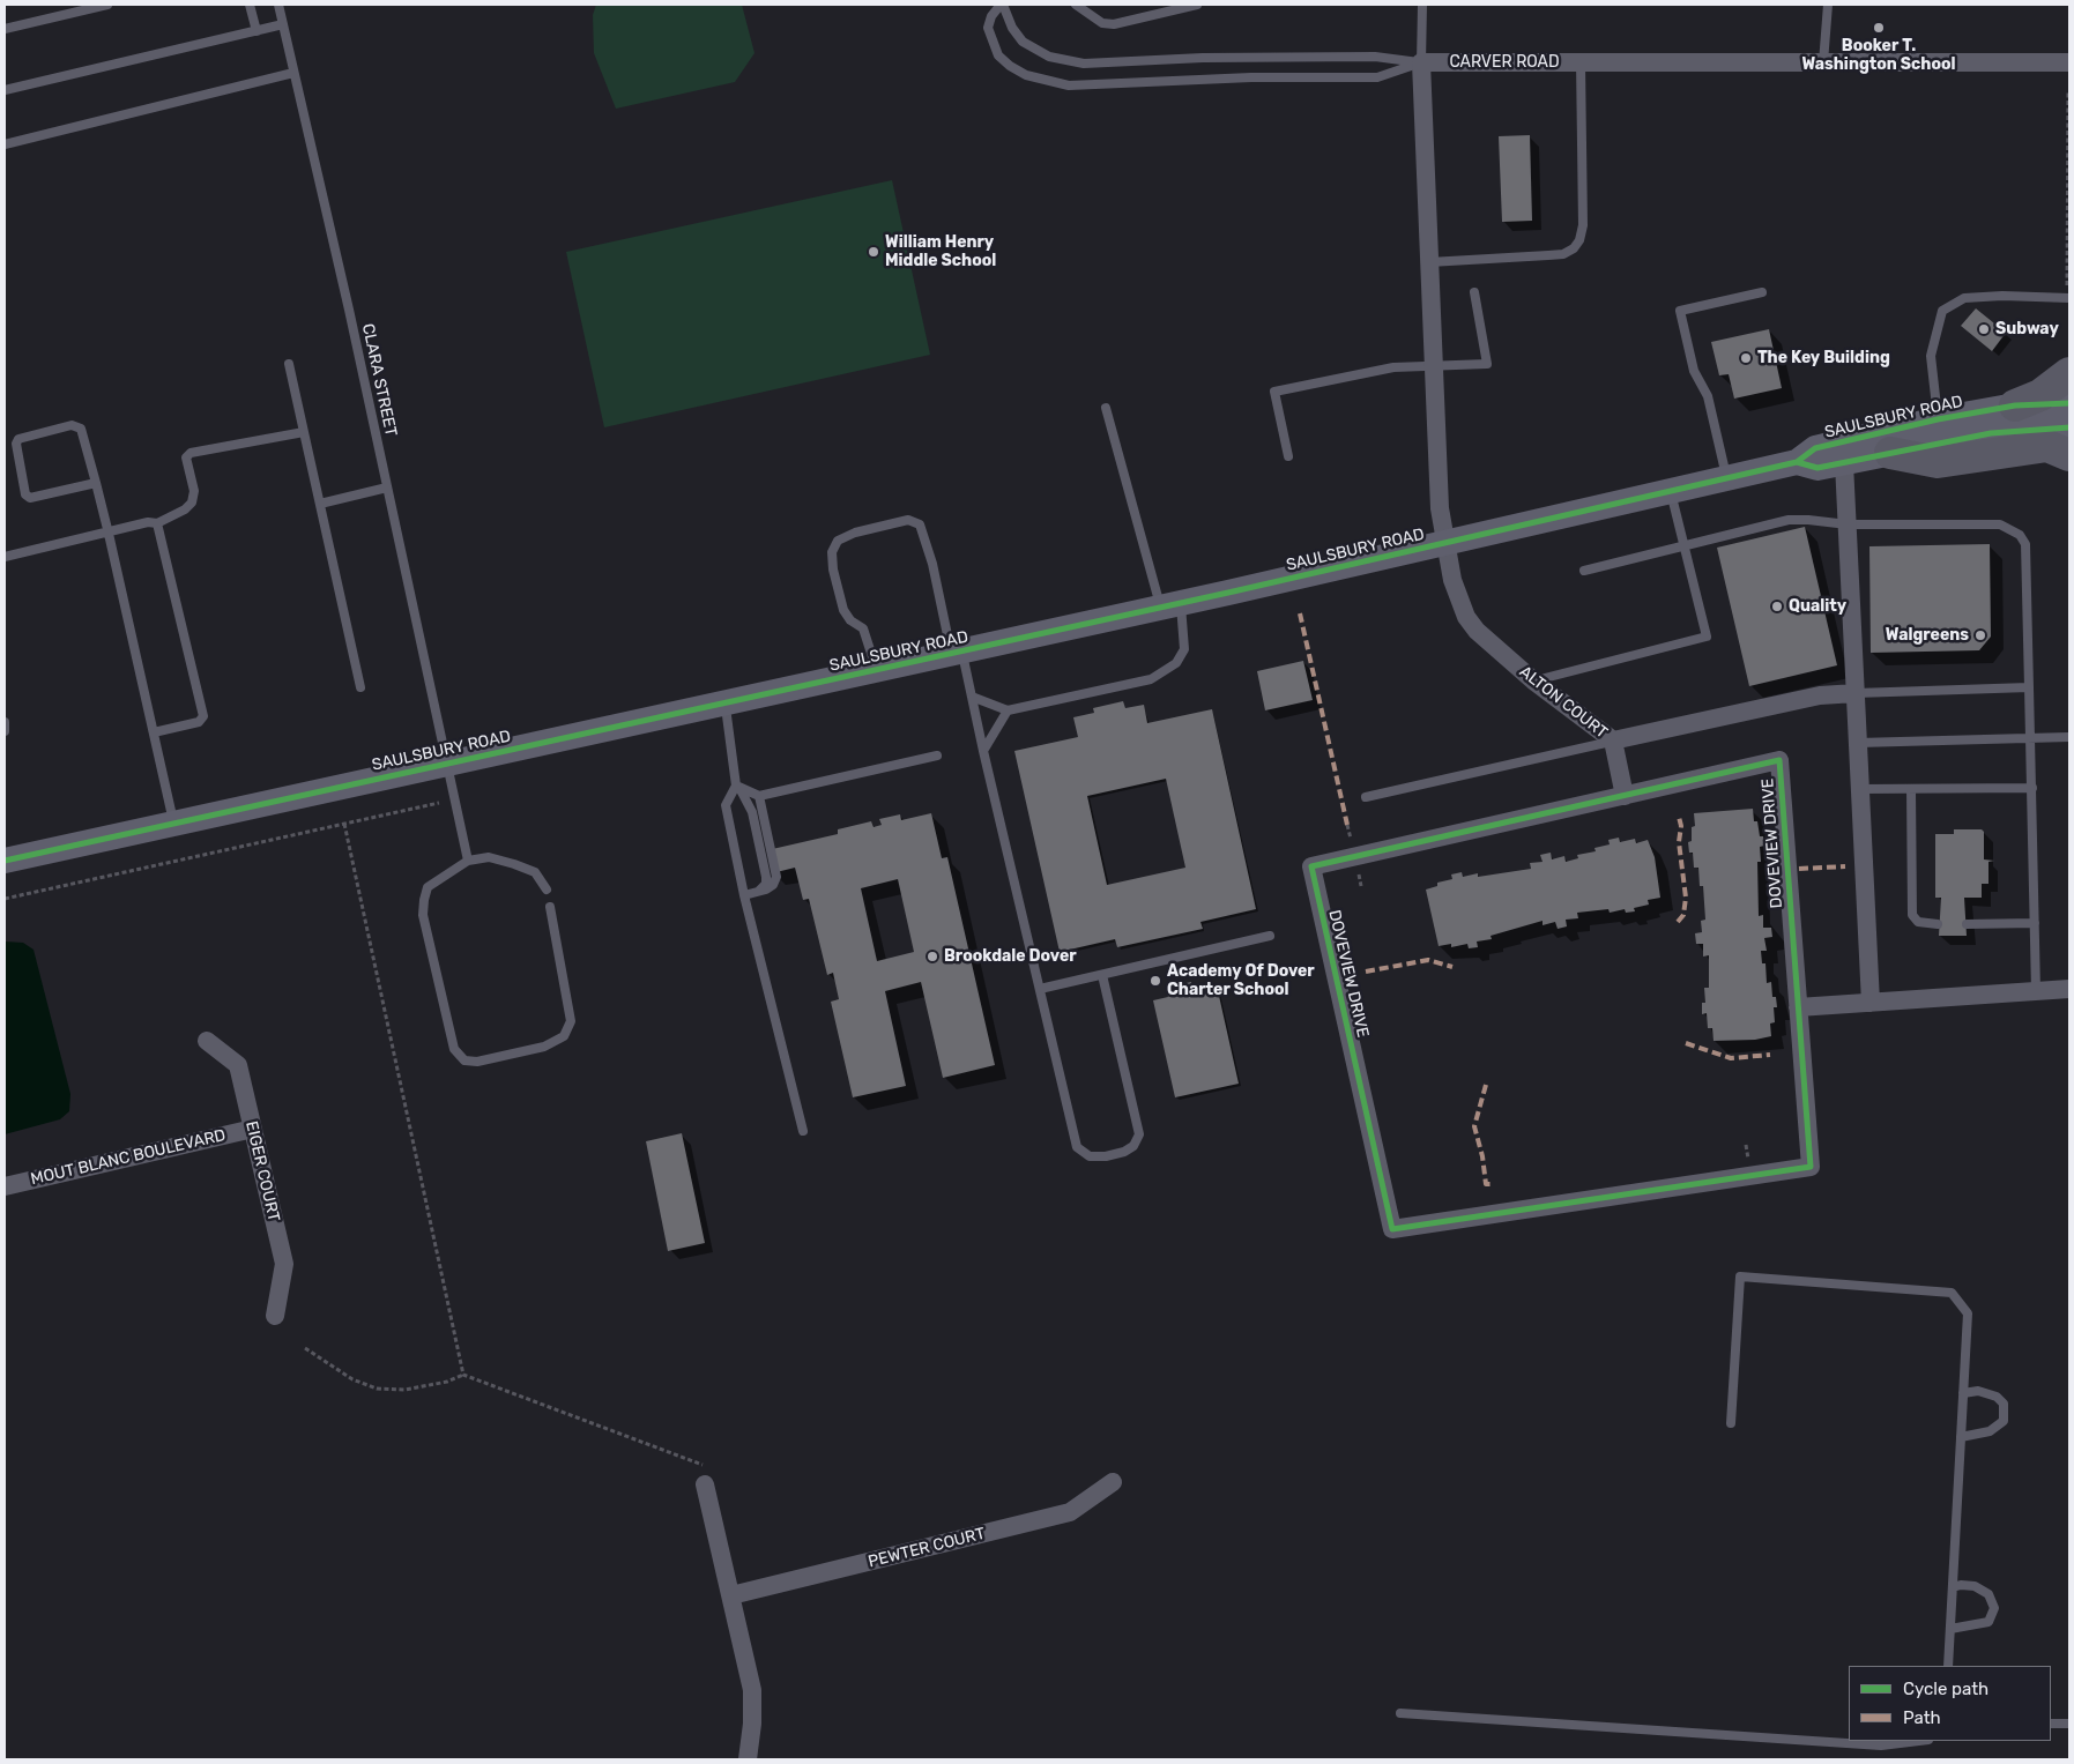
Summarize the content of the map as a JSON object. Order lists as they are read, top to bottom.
{
  "streets": {
    "main road": ["SAULSBURY ROAD"],
    "street": [
      "CARVER ROAD",
      "ALTON COURT",
      "DOVEVIEW DRIVE",
      "MOUT BLANC BOULEVARD",
      "EIGER COURT",
      "PEWTER COURT"
    ],
    "lane": ["CLARA STREET"]
  },
  "crossings": [
    ["CLARA STREET", "SAULSBURY ROAD"],
    ["SAULSBURY ROAD", "ALTON COURT"],
    ["MOUT BLANC BOULEVARD", "EIGER COURT"]
  ],
  "places": [
    "Booker T. Washington School",
    "William Henry Middle School",
    "Subway",
    "The Key Building",
    "Quality",
    "Walgreens",
    "Brookdale Dover",
    "Academy Of Dover Charter School"
  ],
  "legend": ["Cycle path", "Path"]
}
